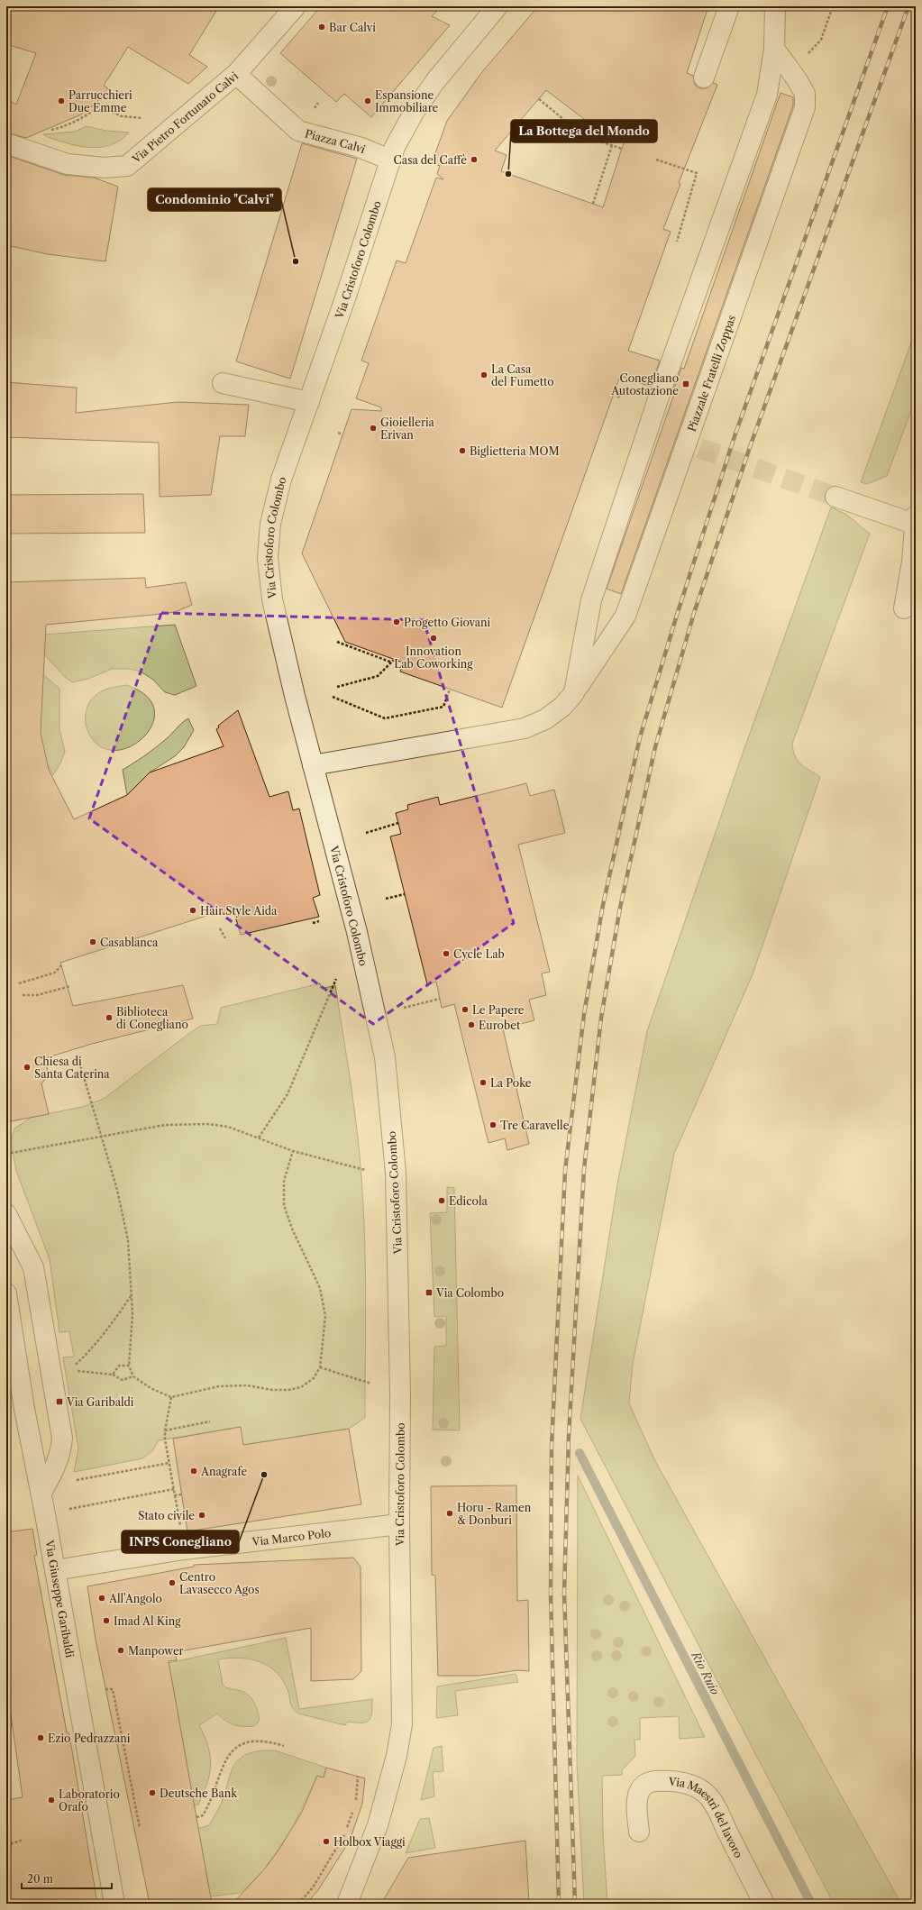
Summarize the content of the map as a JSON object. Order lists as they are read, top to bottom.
{
  "streets": {
    "street": [
      "Via Pietro Fortunato Calvi",
      "Piazza Calvi",
      "Via Cristoforo Colombo",
      "Piazzale Fratelli Zoppas",
      "Via Marco Polo",
      "Via Giuseppe Garibaldi",
      "Via Maestri del lavoro"
    ]
  },
  "crossings": [
    ["Via Pietro Fortunato Calvi", "Piazza Calvi"],
    ["Piazza Calvi", "Via Cristoforo Colombo"],
    ["Via Cristoforo Colombo", "Piazzale Fratelli Zoppas"],
    ["Via Cristoforo Colombo", "Via Marco Polo"],
    ["Via Marco Polo", "Via Giuseppe Garibaldi"]
  ],
  "water": ["Rio Ruio"],
  "places": {
    "other": [
      "Bar Calvi",
      "Parrucchieri Due Emme",
      "Espansione Immobiliare",
      "Casa del Caffè",
      "La Bottega del Mondo",
      "Condominio \"Calvi\"",
      "La Casa del Fumetto",
      "Gioielleria Erivan",
      "Biglietteria MOM",
      "Progetto Giovani",
      "Innovation Lab Coworking",
      "Hair Style Aida",
      "Casablanca",
      "Cycle Lab",
      "Le Papere",
      "Biblioteca di Conegliano",
      "Eurobet",
      "Chiesa di Santa Caterina",
      "La Poke",
      "Tre Caravelle",
      "Edicola",
      "Anagrafe",
      "INPS Conegliano",
      "Horu - Ramen & Donburi",
      "Stato civile",
      "Centro Lavasecco Agos",
      "All'Angolo",
      "Imad Al King",
      "Manpower",
      "Ezio Pedrazzani",
      "Deutsche Bank",
      "Laboratorio Orafo",
      "Holbox Viaggi"
    ],
    "transit": ["Conegliano Autostazione", "Via Colombo", "Via Garibaldi"]
  },
  "scale_bar": "20 m"
}
